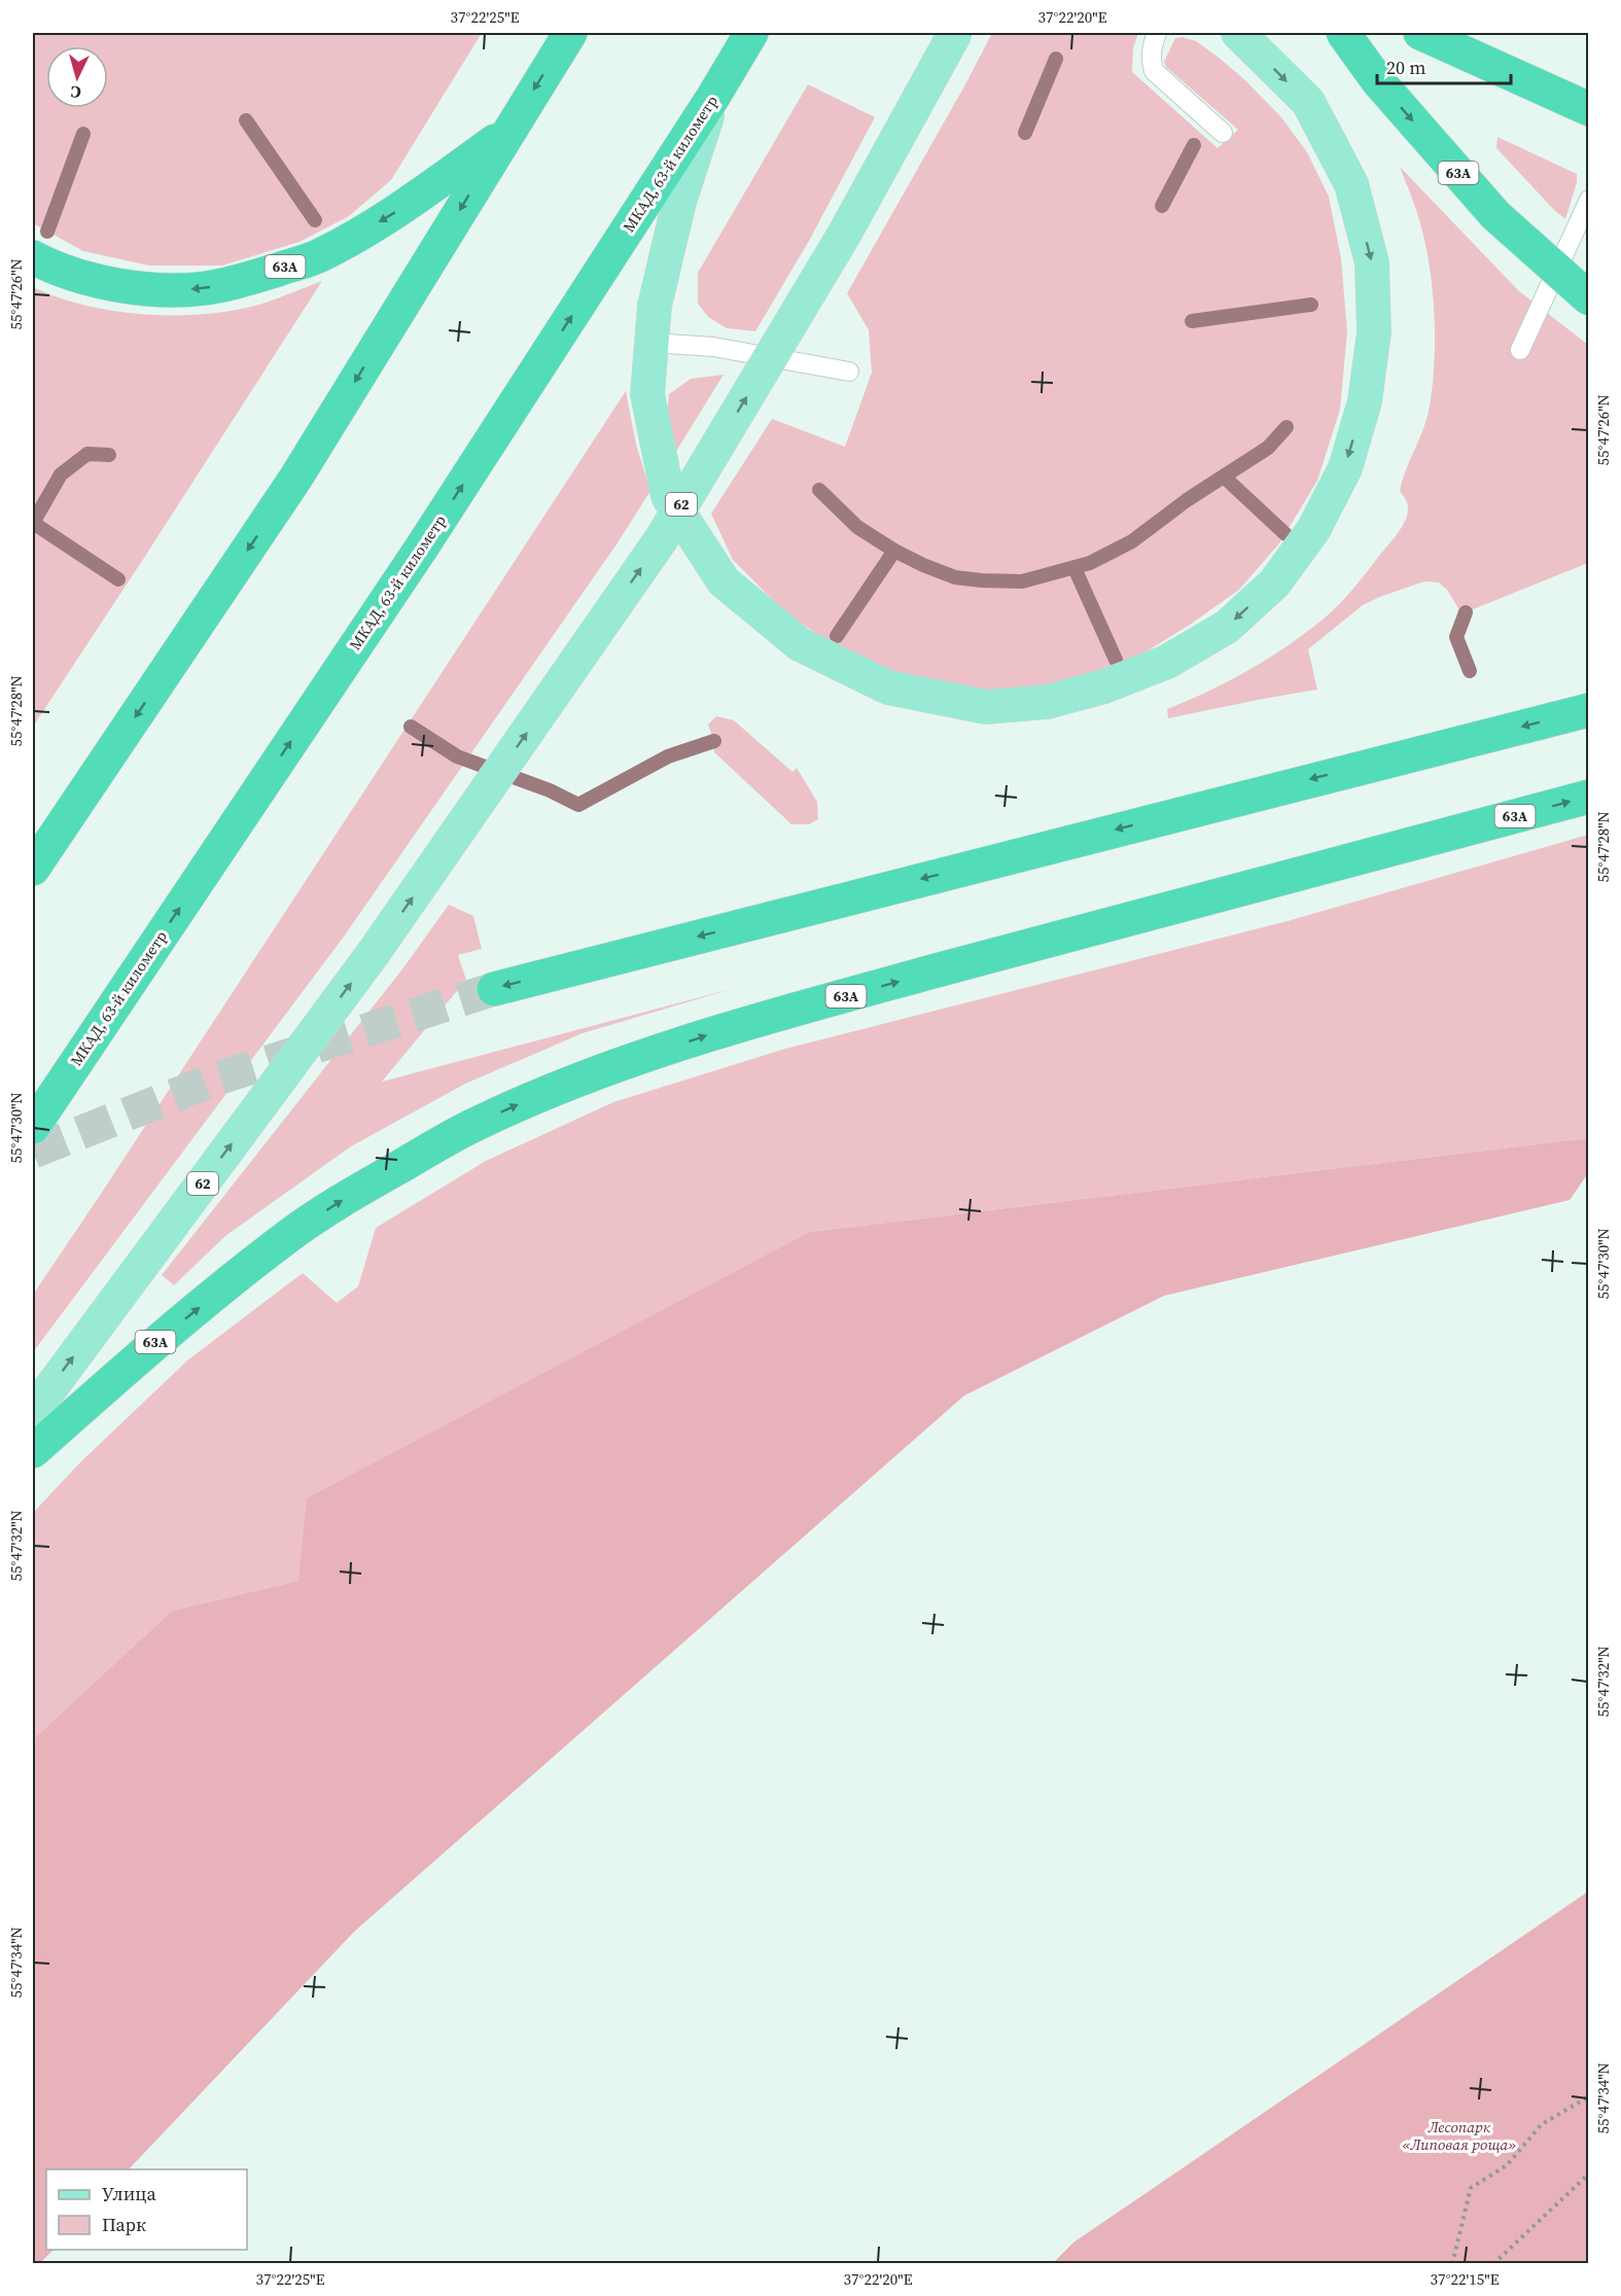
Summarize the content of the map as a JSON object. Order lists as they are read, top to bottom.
{
  "streets": {
    "highway": ["МКАД, 63-й километр", "63A"],
    "main road": ["62"]
  },
  "parks": ["Лесопарк «Липовая роща»"],
  "legend": ["Улица", "Парк"],
  "scale_bar": "20 m",
  "north": "bottom",
  "coordinates": [
    "37°22'25\"E",
    "37°22'20\"E",
    "55°47'26\"N",
    "55°47'28\"N",
    "55°47'30\"N",
    "55°47'32\"N",
    "55°47'34\"N",
    "37°22'15\"E"
  ]
}
